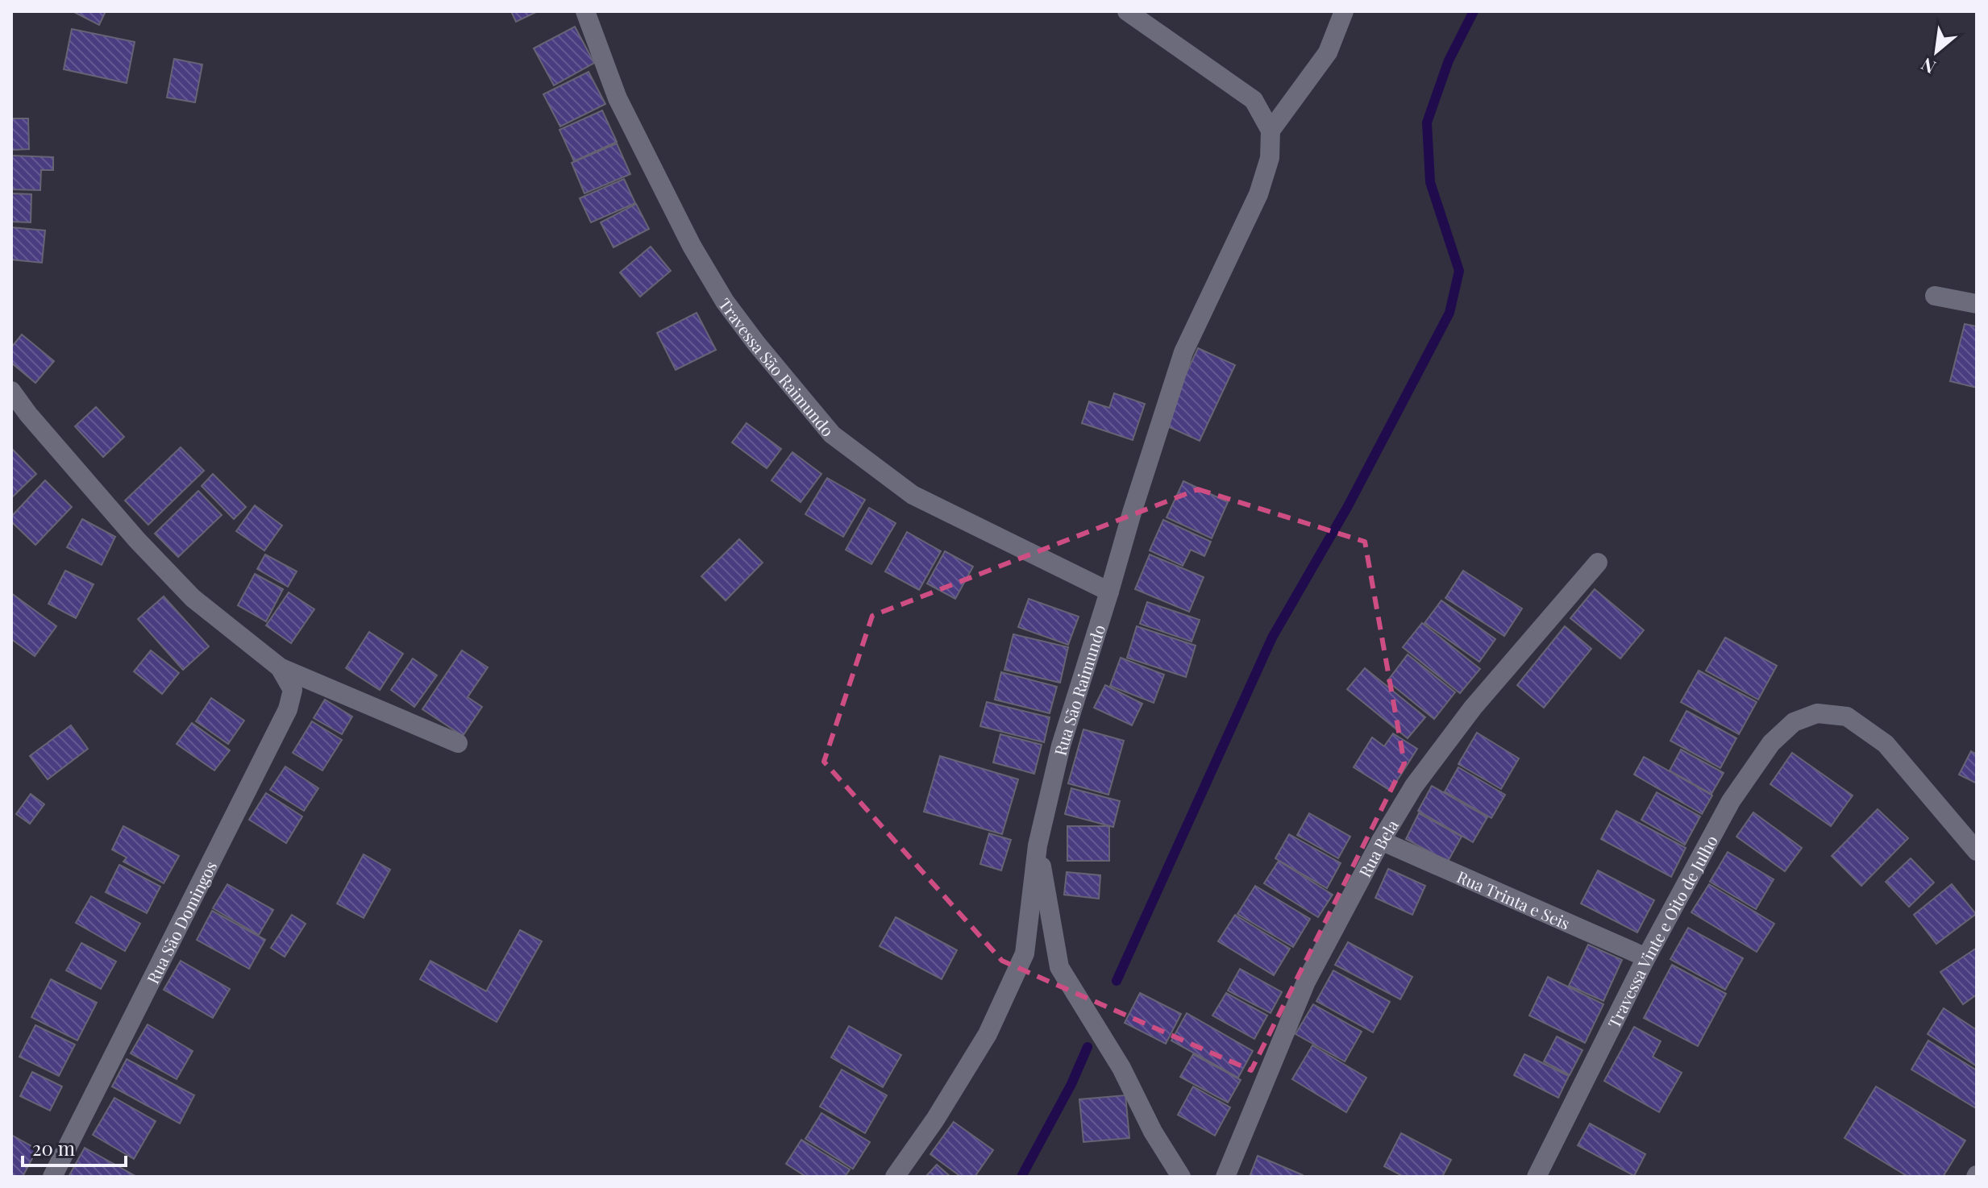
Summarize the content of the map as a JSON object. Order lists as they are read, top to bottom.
{
  "streets": {
    "street": [
      "Travessa São Raimundo",
      "Rua São Raimundo",
      "Rua Bela",
      "Rua Trinta e Seis",
      "Rua São Domingos",
      "Travessa Vinte e Oito de Julho"
    ]
  },
  "crossings": [
    ["Travessa São Raimundo", "Rua São Raimundo"],
    ["Rua Bela", "Rua Trinta e Seis"],
    ["Rua Trinta e Seis", "Travessa Vinte e Oito de Julho"]
  ],
  "scale_bar": "20 m",
  "north": "bottom left"
}
